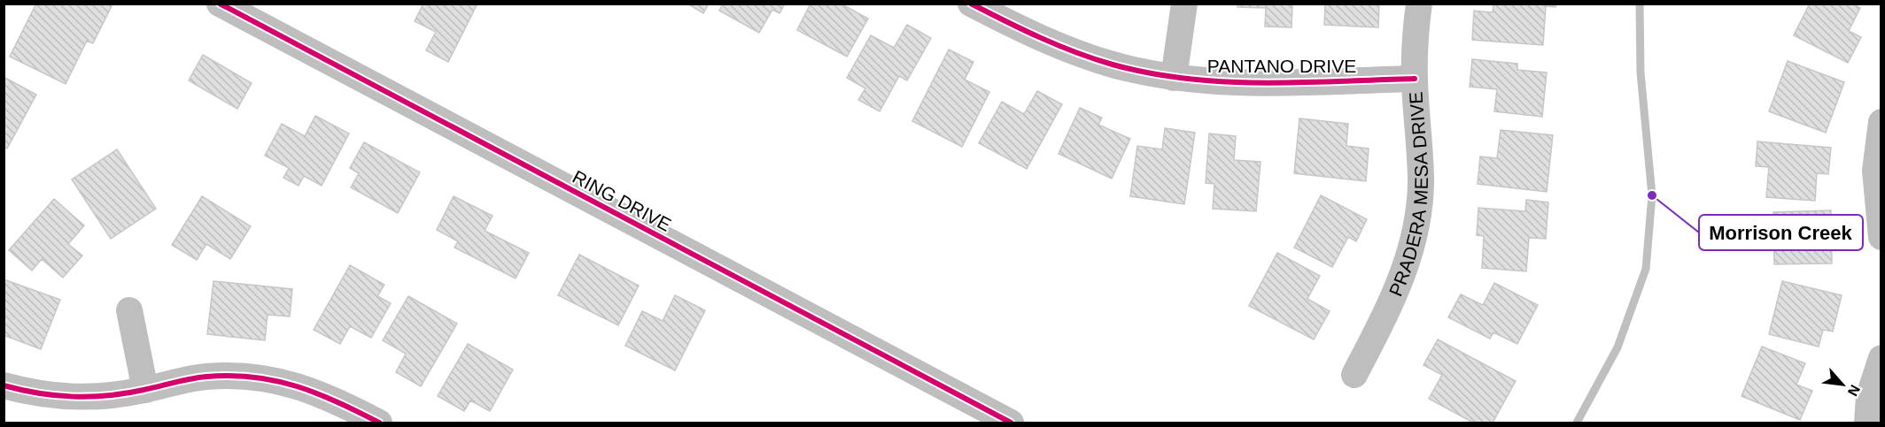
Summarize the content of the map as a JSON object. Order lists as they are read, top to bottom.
{
  "streets": {
    "street": ["PANTANO DRIVE", "PRADERA MESA DRIVE", "RING DRIVE"]
  },
  "crossings": [
    ["PANTANO DRIVE", "PRADERA MESA DRIVE"]
  ],
  "places": ["Morrison Creek"],
  "north": "bottom right"
}
